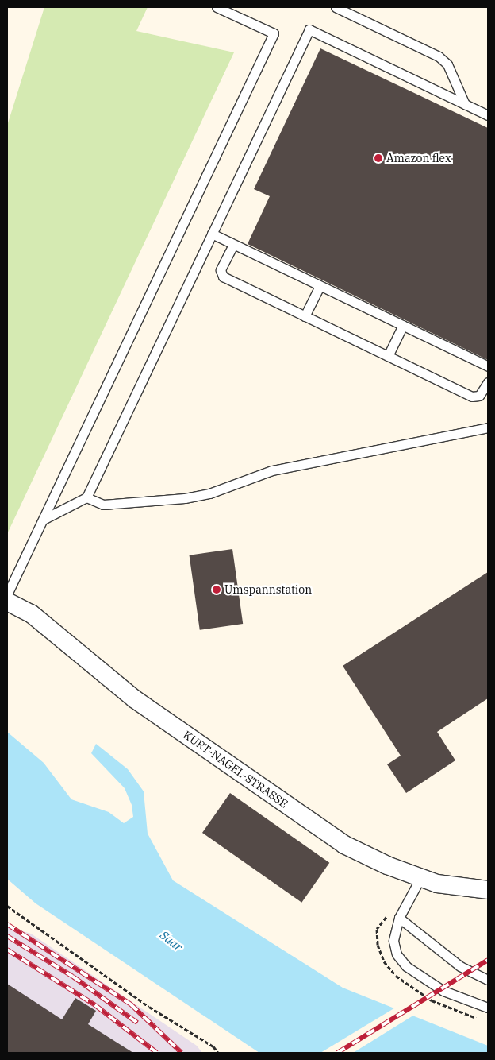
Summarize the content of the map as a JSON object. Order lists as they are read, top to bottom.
{
  "streets": {
    "street": ["KURT-NAGEL-STRASSE"]
  },
  "water": ["Saar"],
  "places": ["Amazon flex", "Umspannstation"]
}
